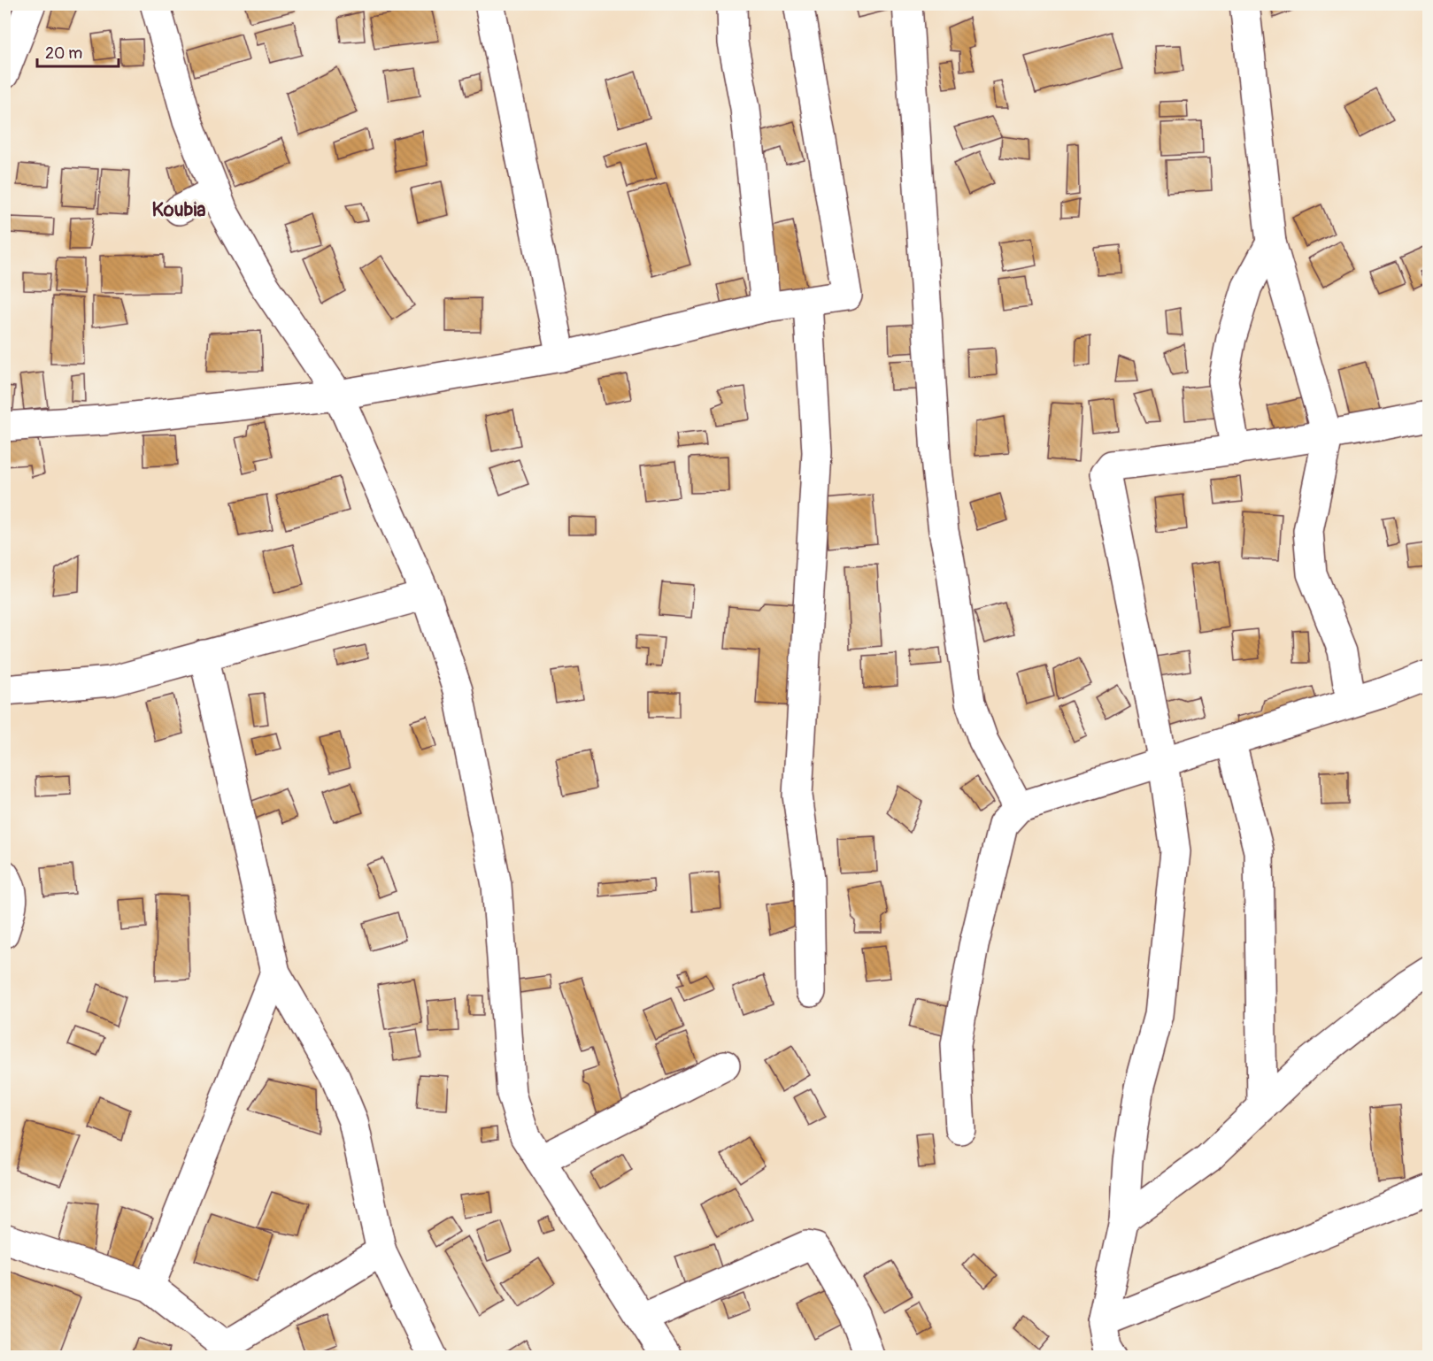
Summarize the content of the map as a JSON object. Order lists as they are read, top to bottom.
{
  "districts": ["Koubia"],
  "scale_bar": "20 m"
}
